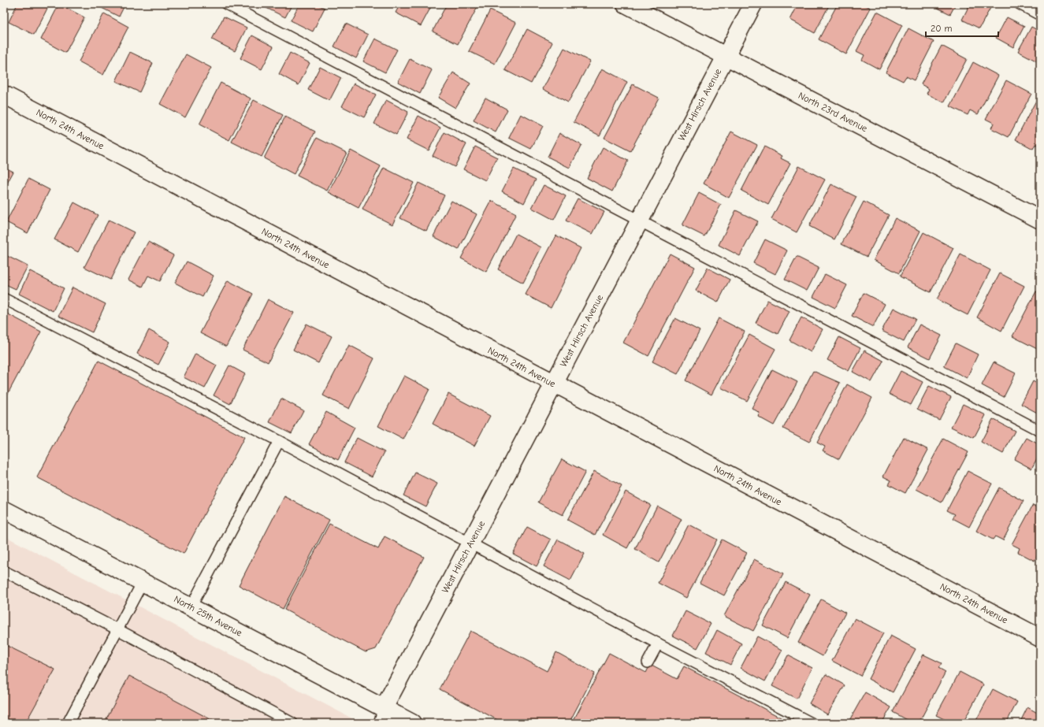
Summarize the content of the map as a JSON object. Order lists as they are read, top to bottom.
{
  "streets": {
    "street": [
      "West Hirsch Avenue",
      "North 23rd Avenue",
      "North 24th Avenue",
      "North 25th Avenue"
    ]
  },
  "crossings": [
    ["West Hirsch Avenue", "North 23rd Avenue"],
    ["West Hirsch Avenue", "North 24th Avenue"],
    ["West Hirsch Avenue", "North 25th Avenue"]
  ],
  "scale_bar": "20 m"
}
